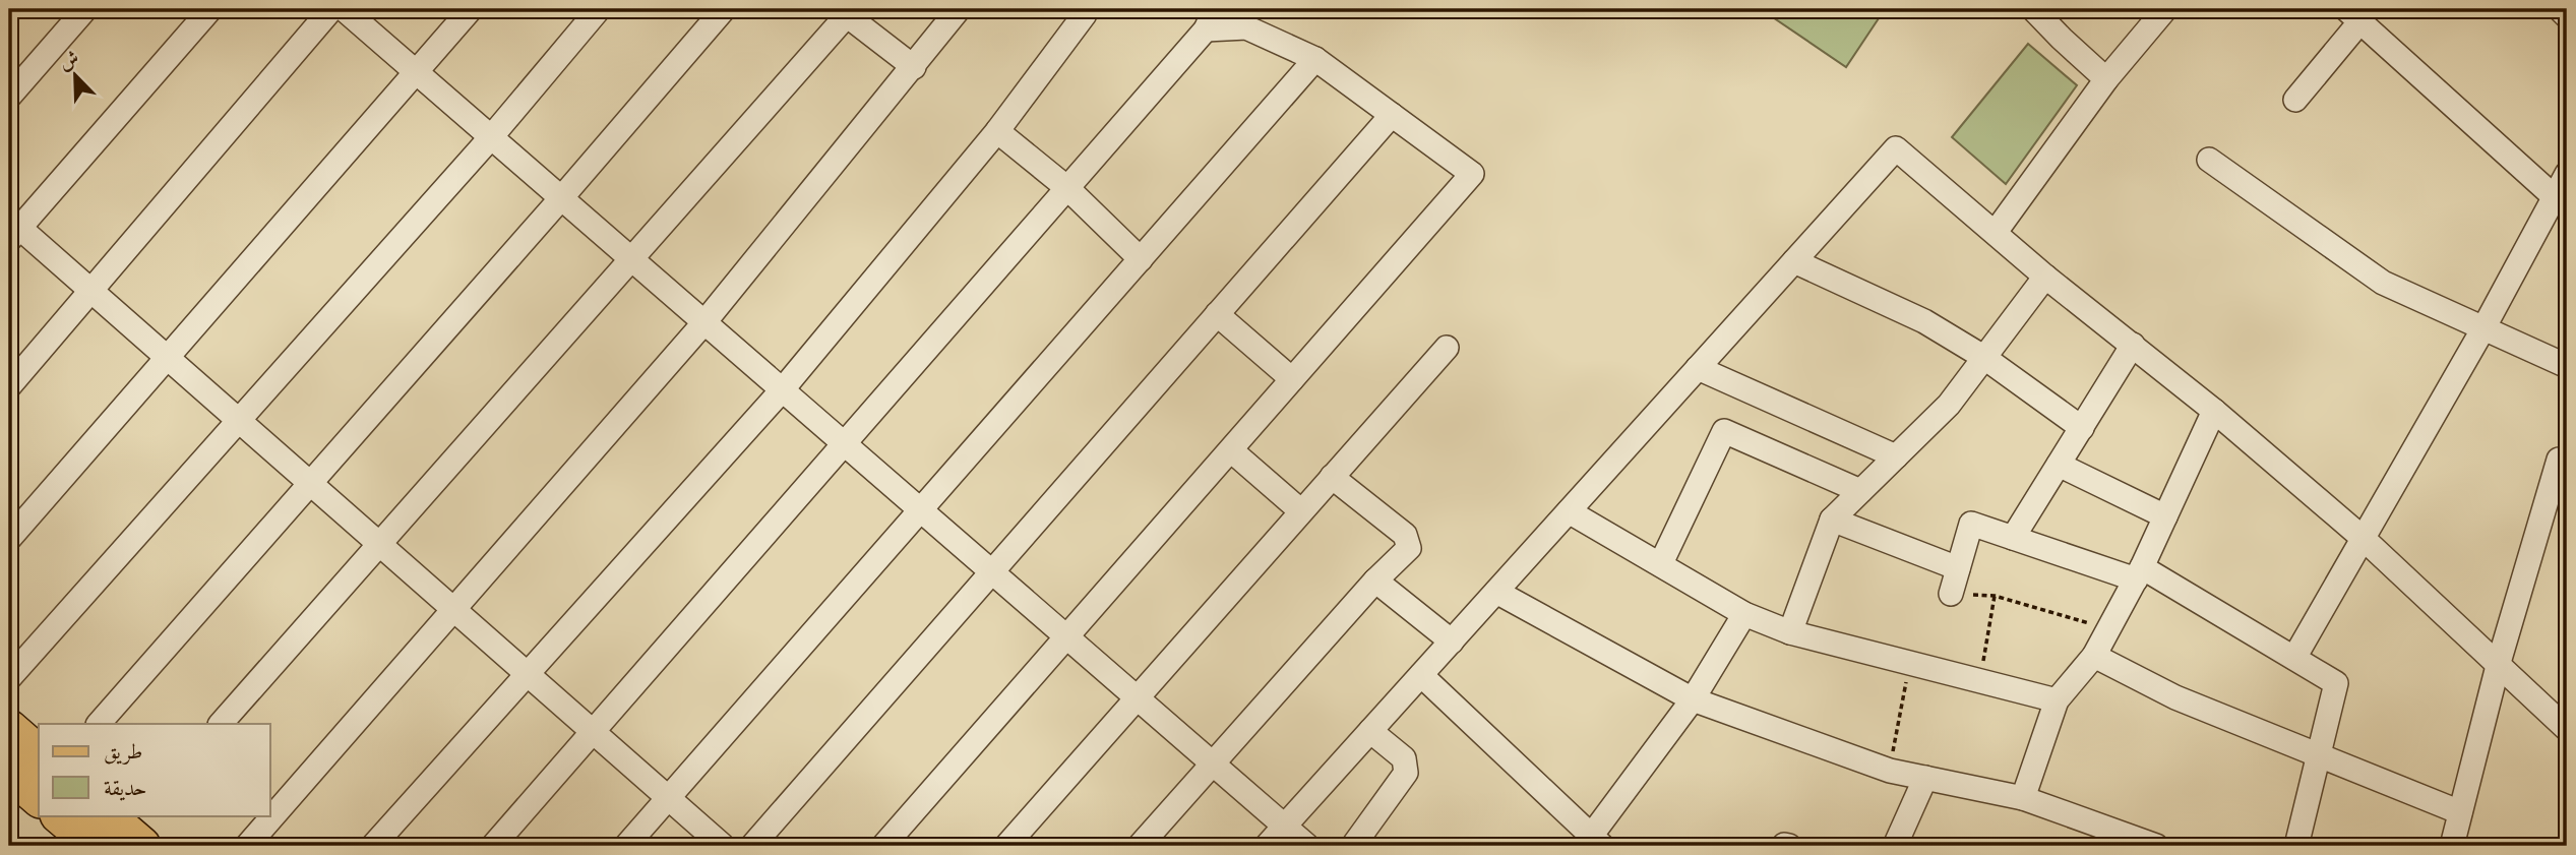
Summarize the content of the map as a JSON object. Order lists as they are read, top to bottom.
{
  "legend": ["طريق", "حديقة"],
  "north": "top left"
}
